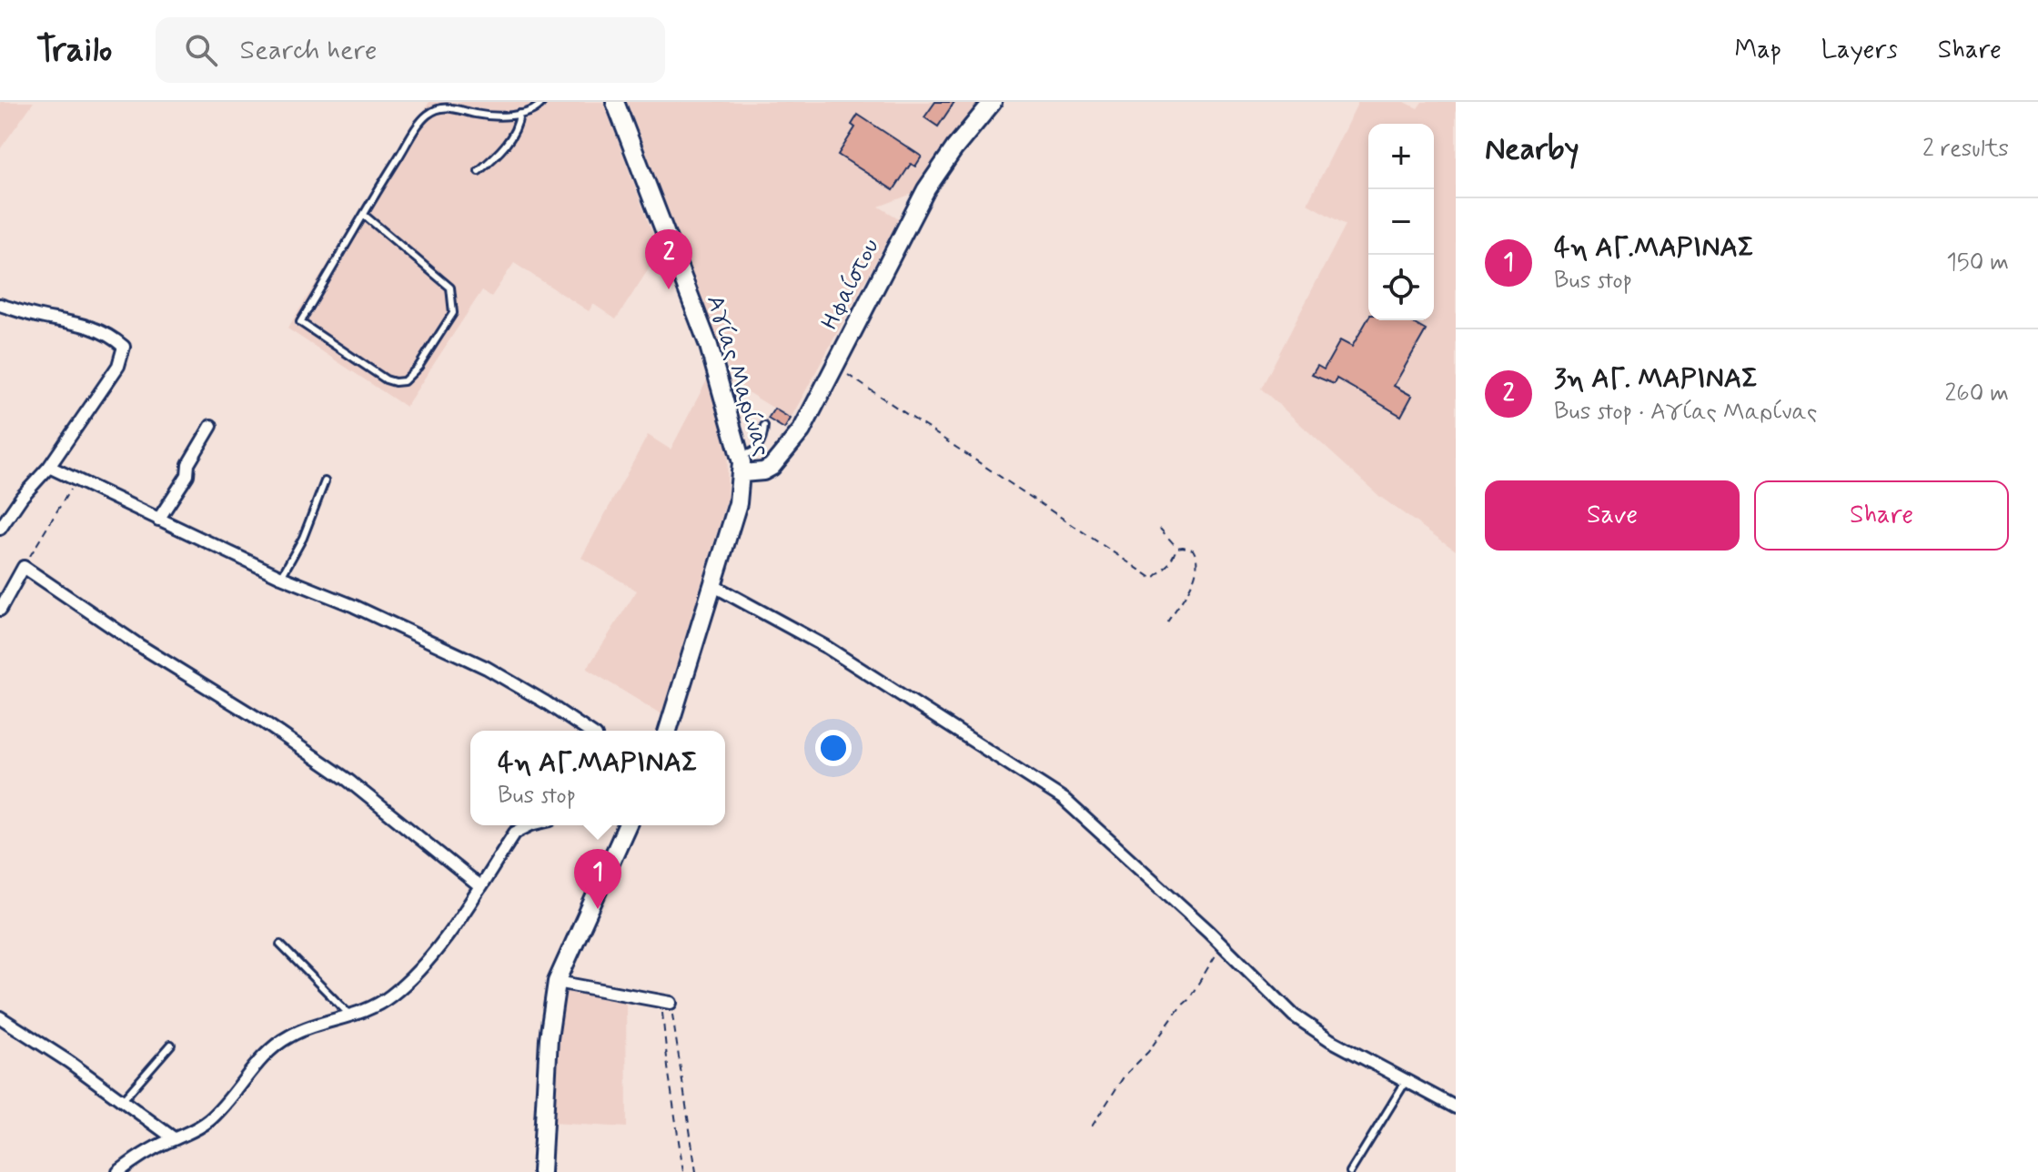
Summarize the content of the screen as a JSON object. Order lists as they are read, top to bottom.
{
  "streets": {
    "main road": ["Ηφαίστου", "Αγίας Μαρίνας"]
  },
  "crossings": [
    ["Ηφαίστου", "Αγίας Μαρίνας"]
  ],
  "page": {
    "header": "Trailo",
    "search": "Search here",
    "nav": ["Map", "Layers", "Share"],
    "heading": ["Nearby", "2 results"],
    "map_buttons": ["+", "−"],
    "list": [
      {
        "mark": "1",
        "name": "4η ΑΓ.ΜΑΡΙΝΑΣ",
        "note": "Bus stop",
        "value": "150 m"
      },
      {
        "mark": "2",
        "name": "3η ΑΓ. ΜΑΡΙΝΑΣ",
        "note": "Bus stop · Αγίας Μαρίνας",
        "value": "260 m"
      }
    ],
    "pins": ["2", "1"],
    "buttons": ["Save", "Share"],
    "popup": ["4η ΑΓ.ΜΑΡΙΝΑΣ", "Bus stop"]
  }
}
